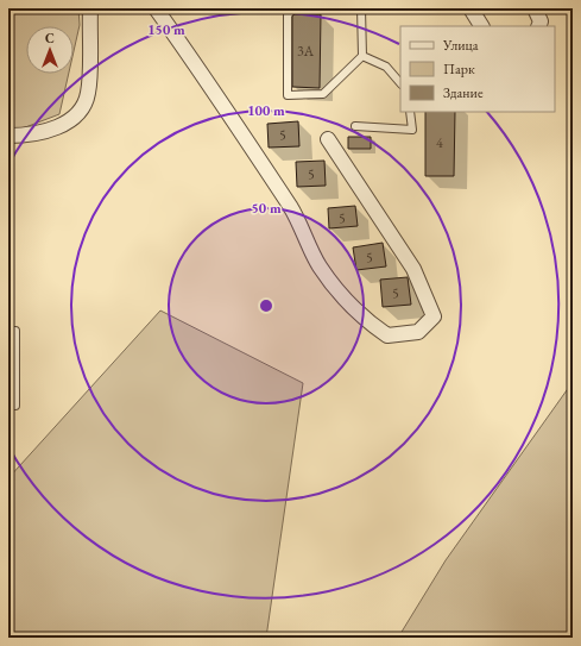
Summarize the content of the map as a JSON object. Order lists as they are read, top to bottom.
{
  "house_numbers": [
    "3А",
    "5",
    "4",
    "5",
    "5",
    "5",
    "5"
  ],
  "legend": ["Улица", "Парк", "Здание"],
  "north": "top",
  "rings": ["150 m", "100 m", "50 m"]
}
